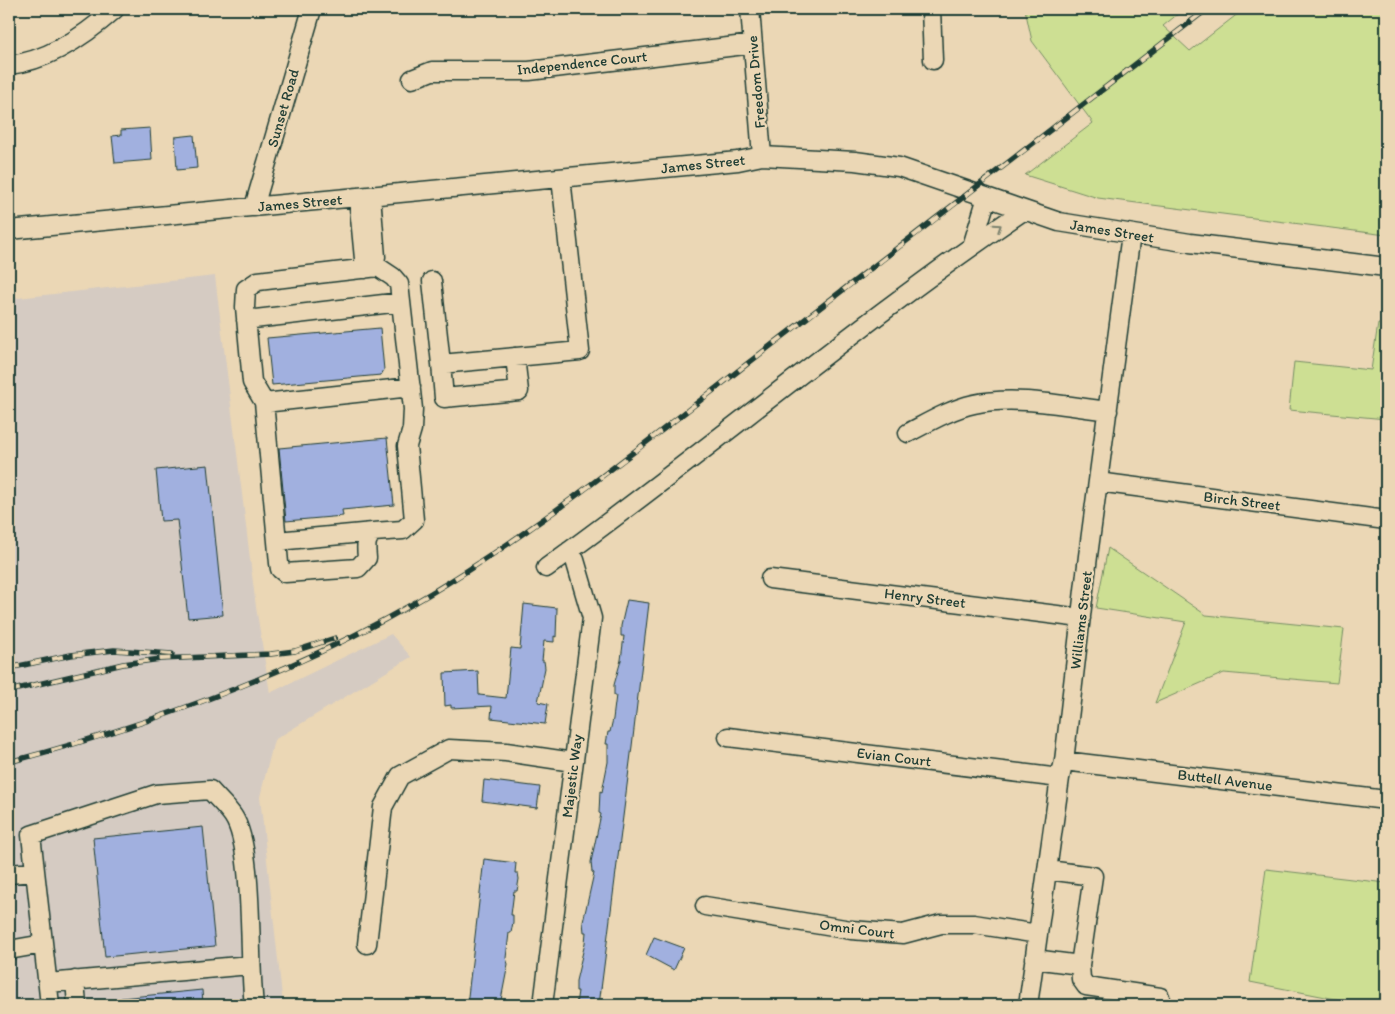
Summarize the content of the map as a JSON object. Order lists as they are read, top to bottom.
{
  "streets": {
    "street": [
      "Independence Court",
      "Freedom Drive",
      "Sunset Road",
      "James Street",
      "Birch Street",
      "Henry Street",
      "Williams Street",
      "Evian Court",
      "Majestic Way",
      "Buttell Avenue",
      "Omni Court"
    ]
  },
  "crossings": [
    ["Independence Court", "Freedom Drive"],
    ["Freedom Drive", "James Street"],
    ["Sunset Road", "James Street"],
    ["James Street", "Williams Street"],
    ["Birch Street", "Williams Street"],
    ["Henry Street", "Williams Street"],
    ["Williams Street", "Evian Court"],
    ["Williams Street", "Buttell Avenue"],
    ["Williams Street", "Omni Court"],
    ["Evian Court", "Buttell Avenue"]
  ]
}
